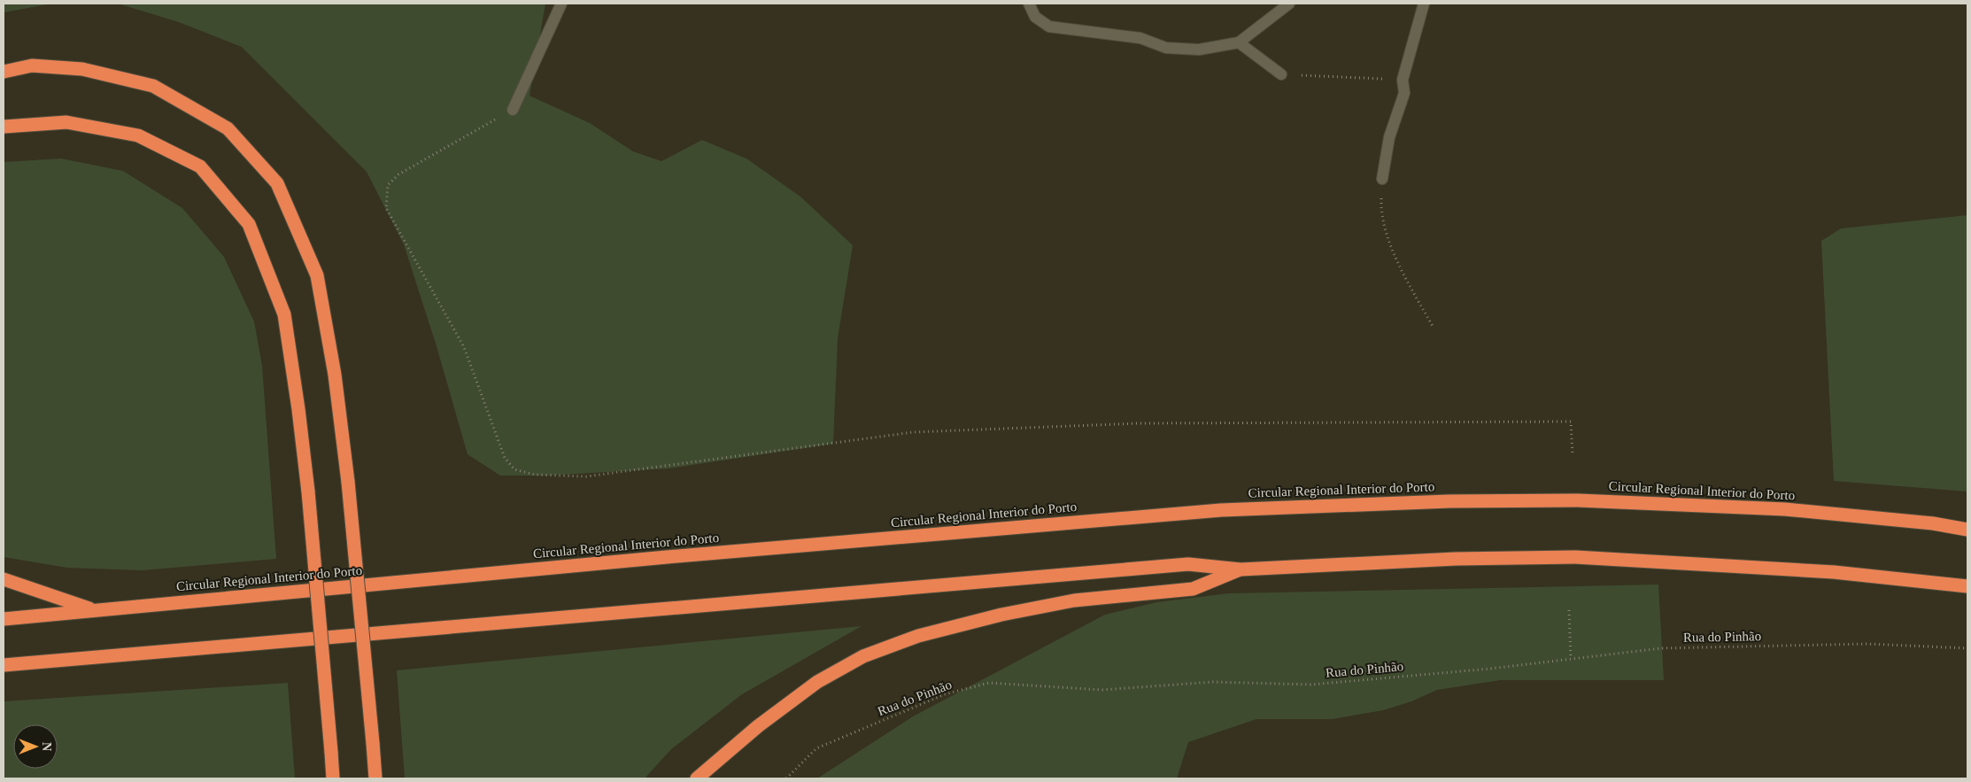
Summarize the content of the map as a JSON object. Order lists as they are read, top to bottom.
{
  "streets": {
    "highway": ["Circular Regional Interior do Porto"],
    "path": ["Rua do Pinhão"]
  },
  "north": "right"
}
